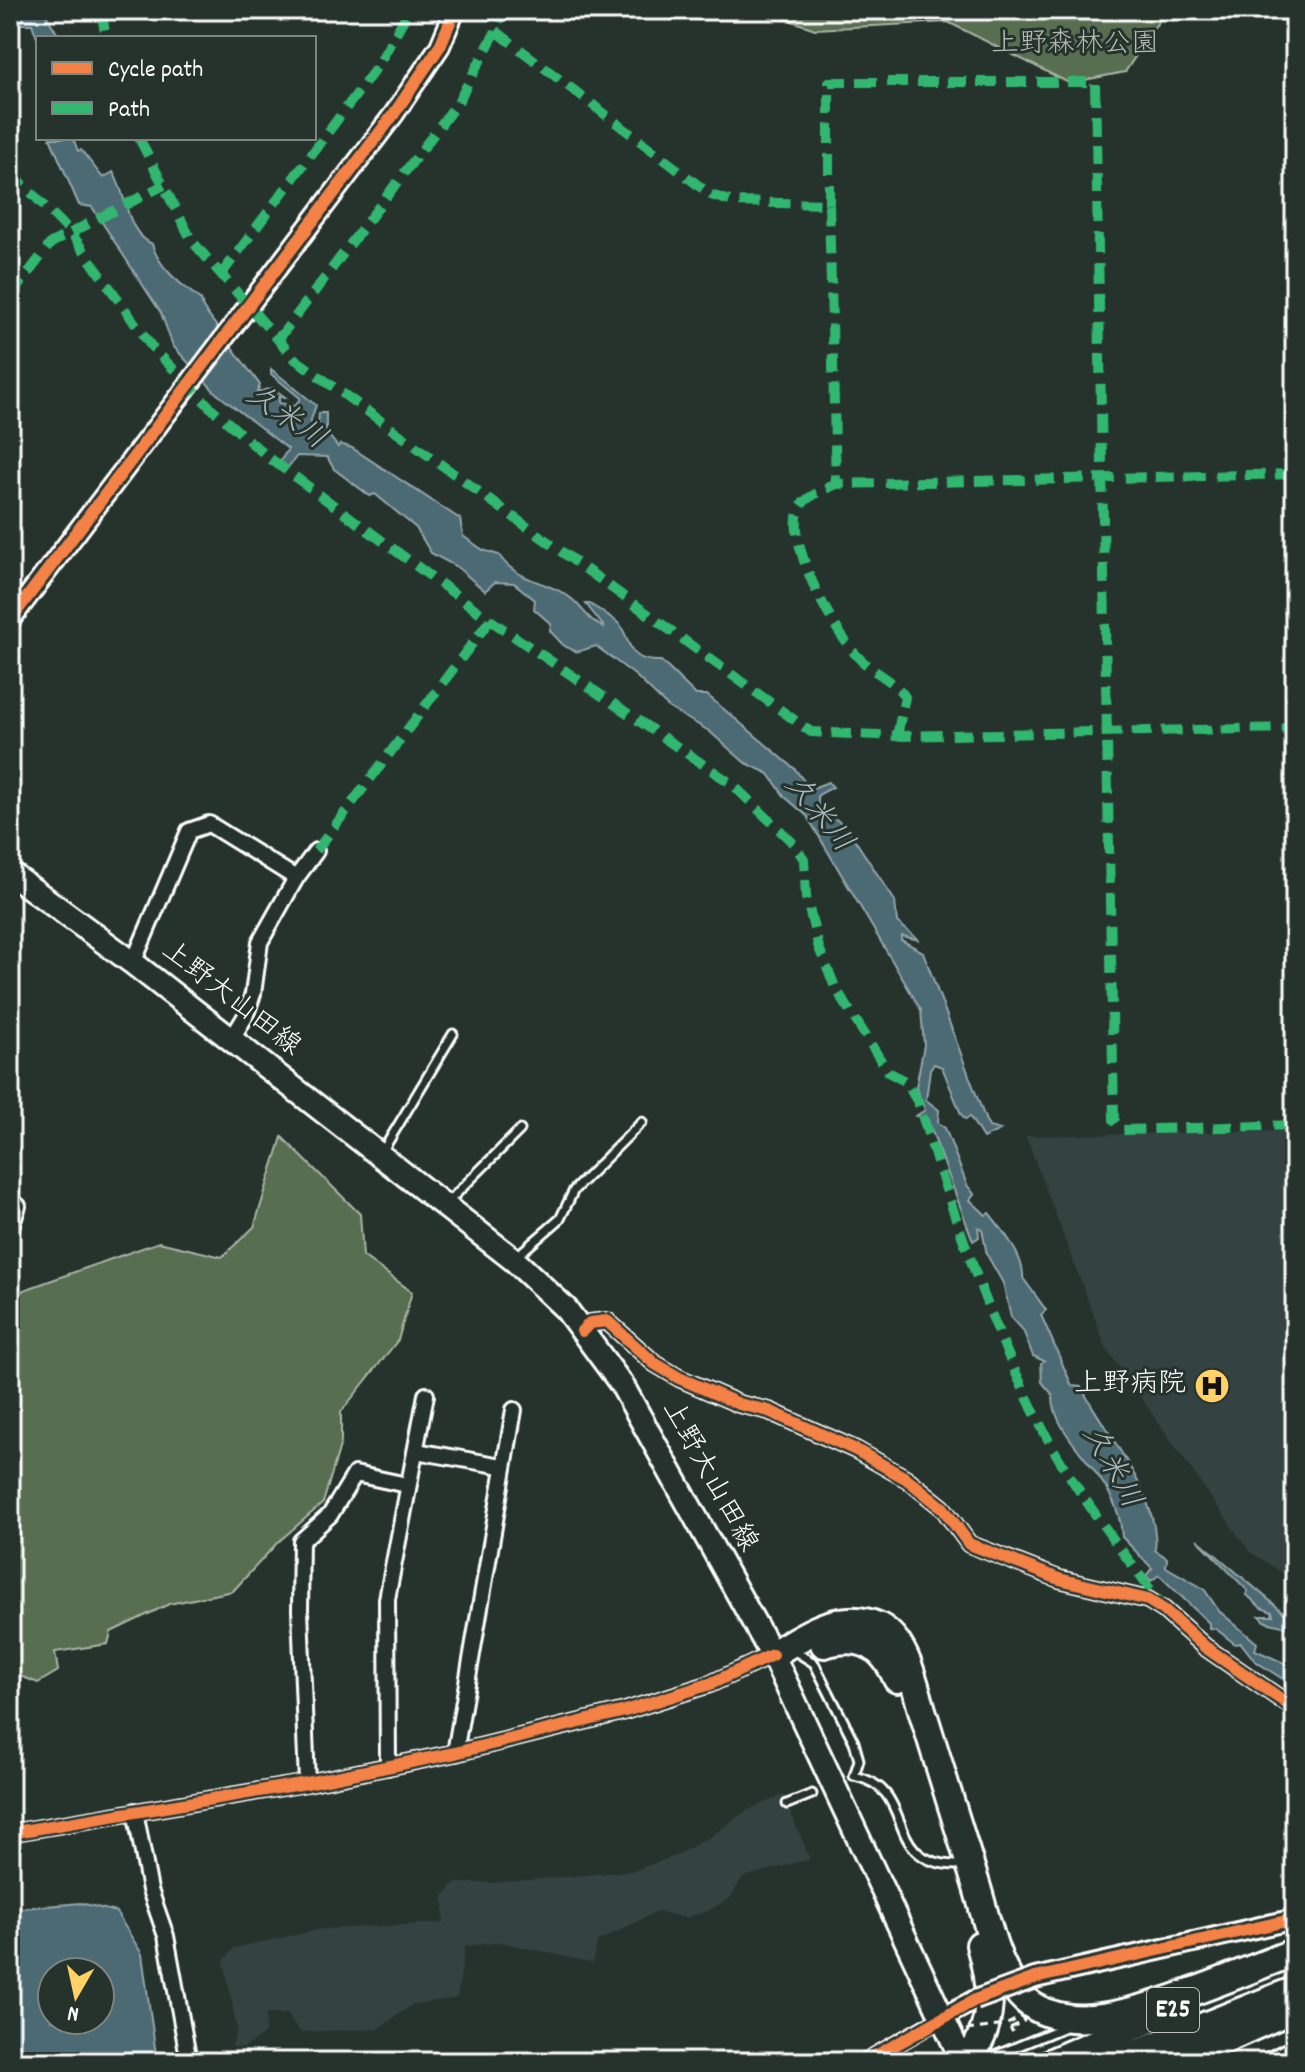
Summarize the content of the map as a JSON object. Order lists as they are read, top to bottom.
{
  "streets": {
    "highway": ["E25"],
    "main road": ["上野大山田線"]
  },
  "water": ["久米川"],
  "parks": ["上野森林公園"],
  "places": {
    "hospital": ["上野病院"]
  },
  "legend": ["Cycle path", "Path"],
  "north": "bottom"
}
